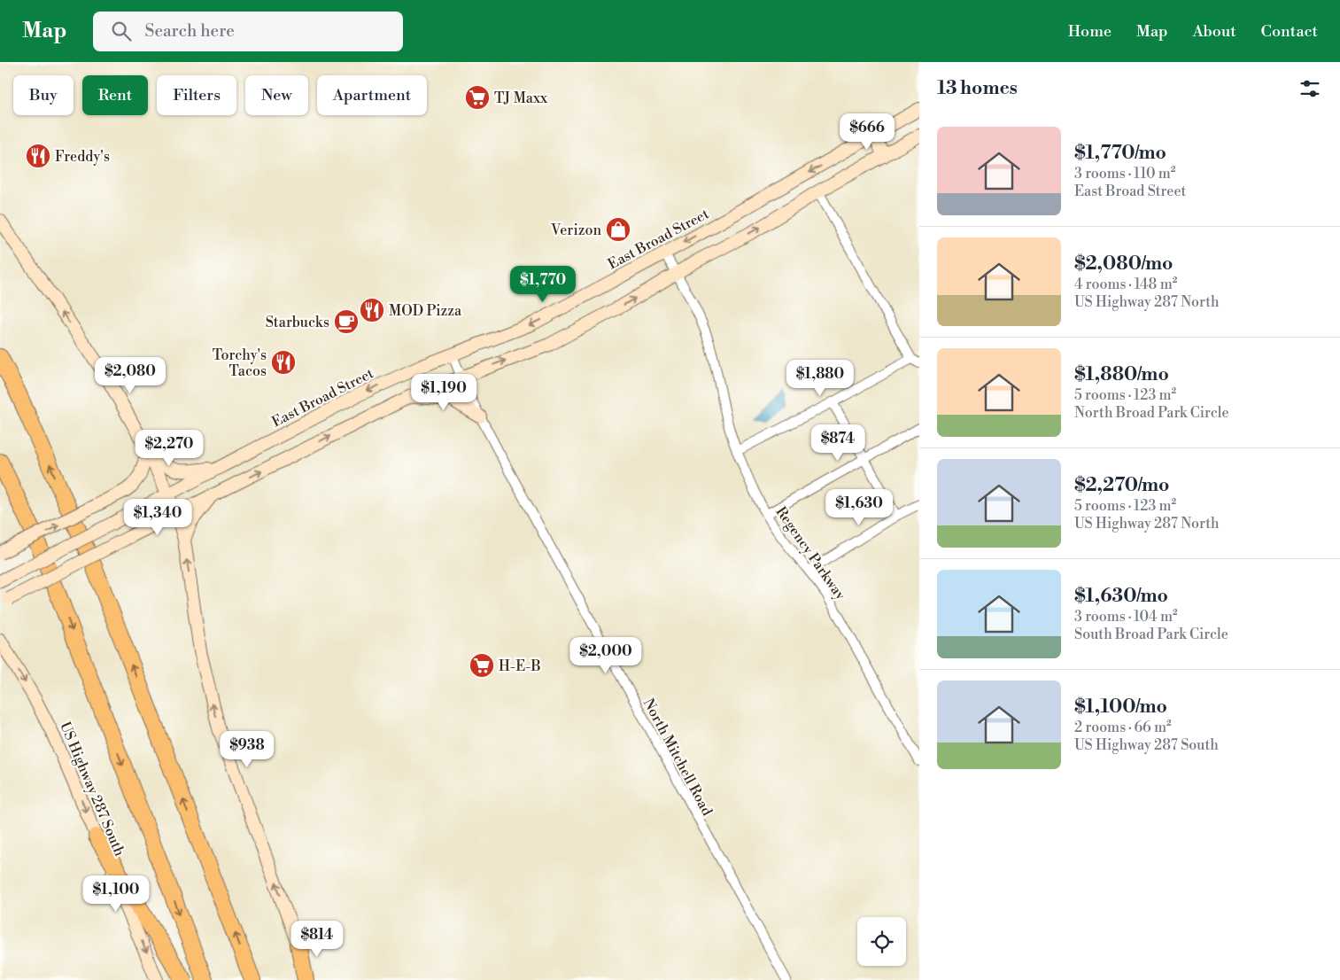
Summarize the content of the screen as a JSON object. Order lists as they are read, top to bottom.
{
  "streets": {
    "main road": ["East Broad Street", "US Highway 287 South"],
    "street": ["Regency Parkway", "North Mitchell Road"]
  },
  "crossings": [
    ["East Broad Street", "Regency Parkway"],
    ["East Broad Street", "North Mitchell Road"]
  ],
  "one_way": ["US Highway 287 South"],
  "places": {
    "supermarket": ["TJ Maxx", "H-E-B"],
    "restaurant": ["Freddy's", "MOD Pizza", "Torchy's Tacos"],
    "shop": ["Verizon"],
    "cafe": ["Starbucks"]
  },
  "page": {
    "header": "Map",
    "search": "Search here",
    "nav": [
      "Home",
      "Map",
      "About",
      "Contact"
    ],
    "heading": "13 homes",
    "chip": [
      "Buy",
      "Rent",
      "Filters",
      "New",
      "Apartment"
    ],
    "price": [
      "$666",
      "$1,770",
      "$2,080",
      "$1,880",
      "$1,190",
      "$874",
      "$2,270",
      "$1,630",
      "$1,340",
      "$2,000",
      "$938",
      "$1,100",
      "$814"
    ],
    "list": [
      {
        "name": "$1,770/mo",
        "note": "3 rooms · 110 m² · East Broad Street"
      },
      {
        "name": "$2,080/mo",
        "note": "4 rooms · 148 m² · US Highway 287 North"
      },
      {
        "name": "$1,880/mo",
        "note": "5 rooms · 123 m² · North Broad Park Circle"
      },
      {
        "name": "$2,270/mo",
        "note": "5 rooms · 123 m² · US Highway 287 North"
      },
      {
        "name": "$1,630/mo",
        "note": "3 rooms · 104 m² · South Broad Park Circle"
      },
      {
        "name": "$1,100/mo",
        "note": "2 rooms · 66 m² · US Highway 287 South"
      }
    ]
  }
}
